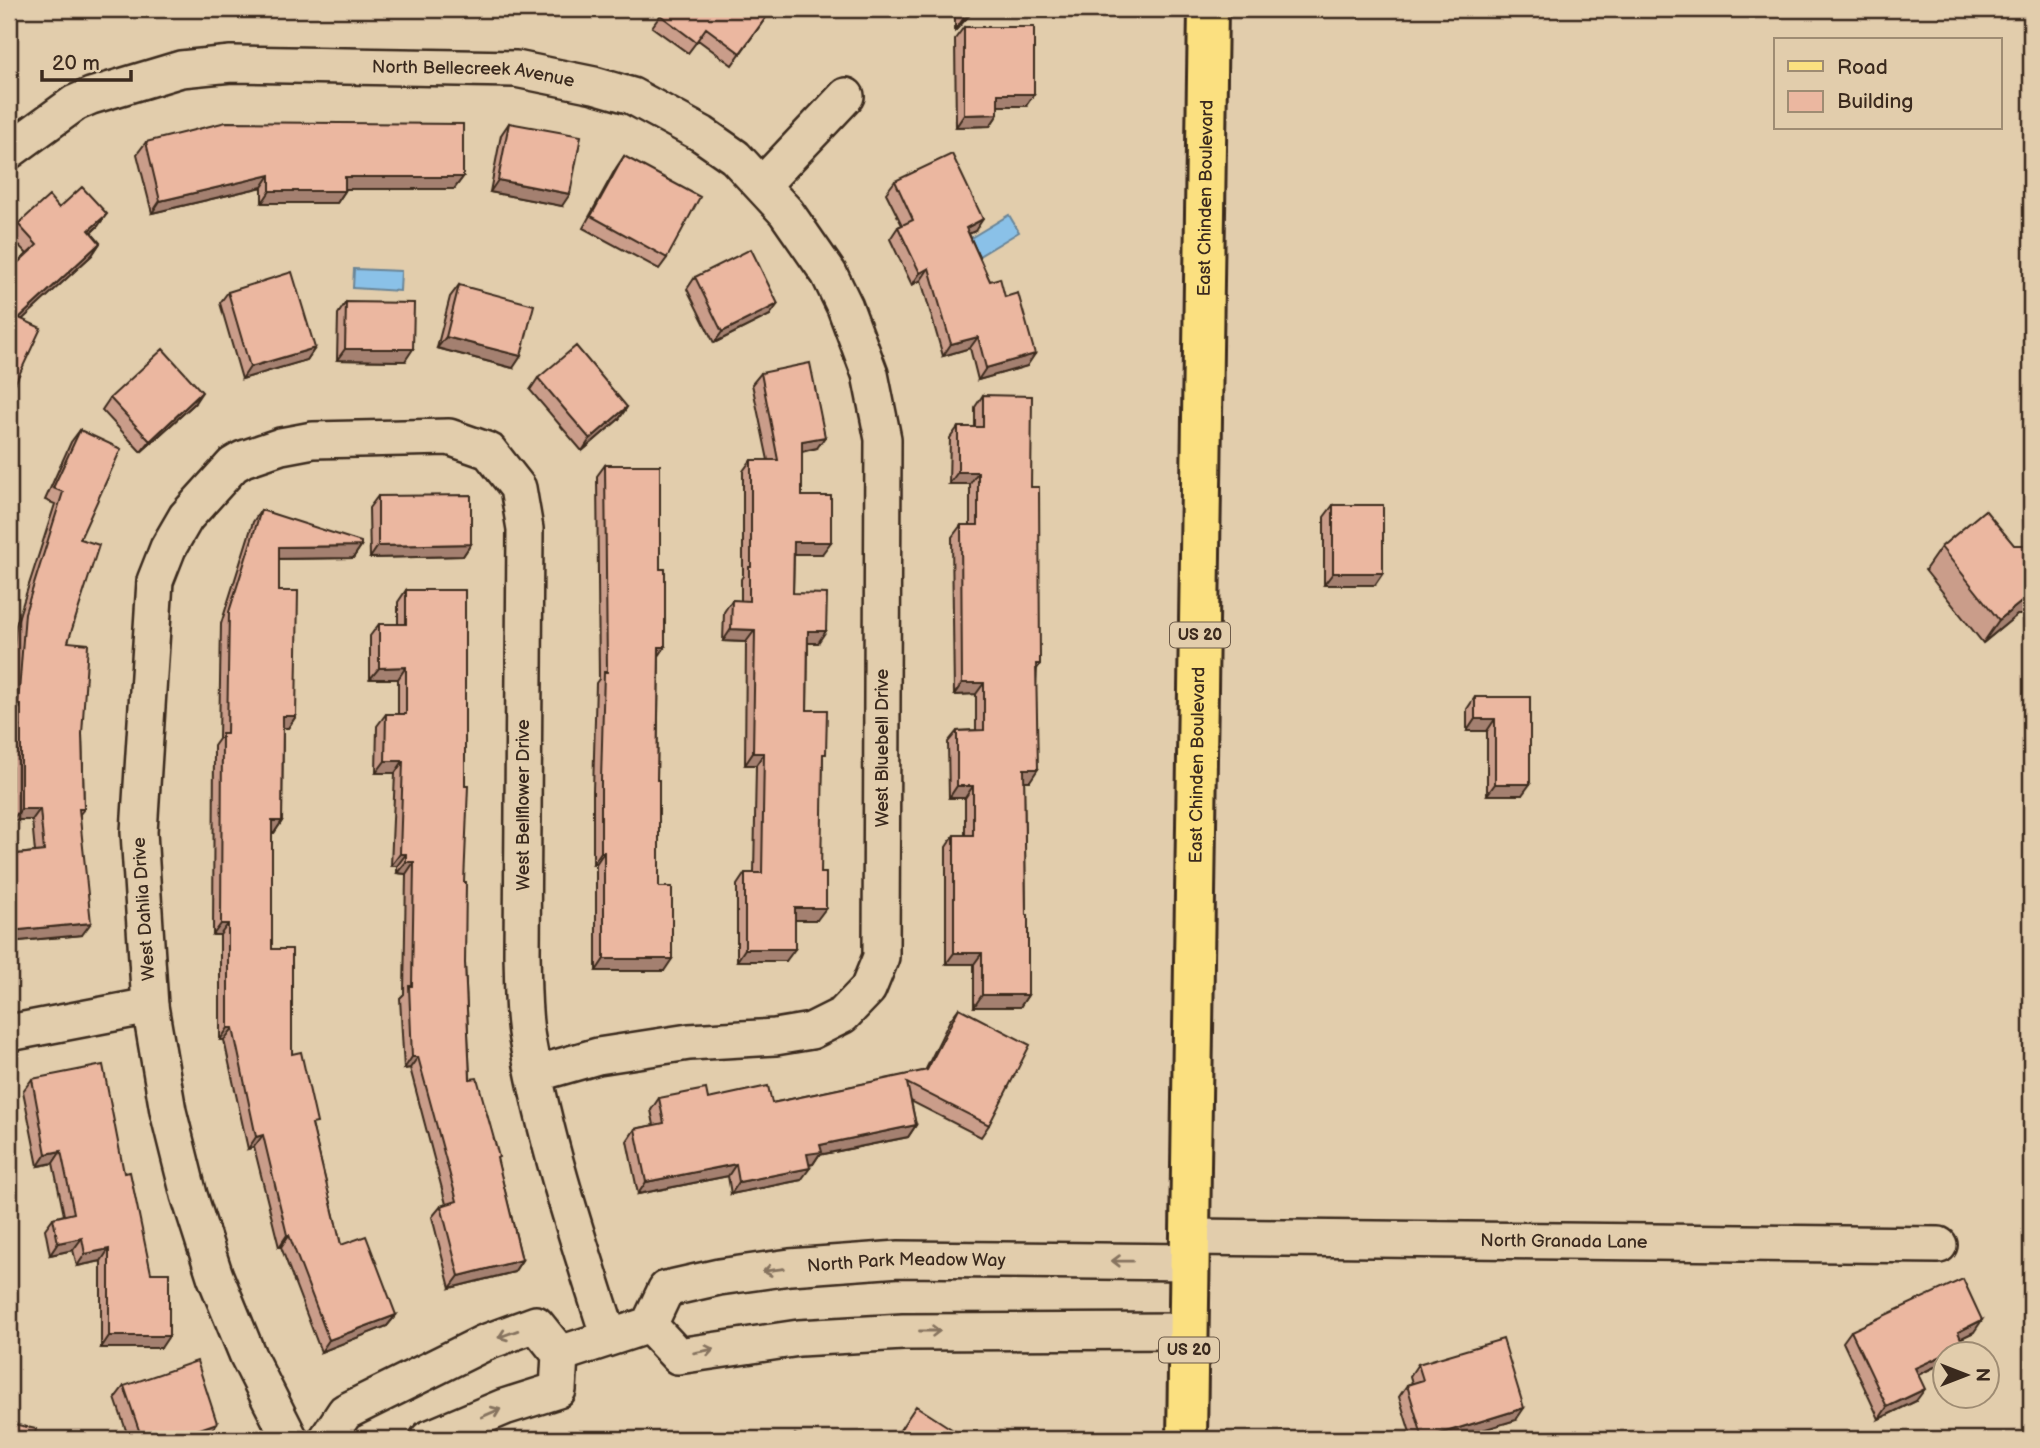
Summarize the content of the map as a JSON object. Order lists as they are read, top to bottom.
{
  "streets": {
    "main road": ["East Chinden Boulevard", "US 20"],
    "street": [
      "North Bellecreek Avenue",
      "West Bluebell Drive",
      "West Bellflower Drive",
      "West Dahlia Drive",
      "North Granada Lane",
      "North Park Meadow Way"
    ]
  },
  "crossings": [
    ["North Bellecreek Avenue", "West Bluebell Drive"],
    ["East Chinden Boulevard", "North Granada Lane"],
    ["East Chinden Boulevard", "North Park Meadow Way"],
    ["West Bluebell Drive", "West Bellflower Drive"],
    ["West Bellflower Drive", "West Dahlia Drive"],
    ["North Granada Lane", "North Park Meadow Way"]
  ],
  "legend": ["Road", "Building"],
  "scale_bar": "20 m",
  "north": "right"
}
